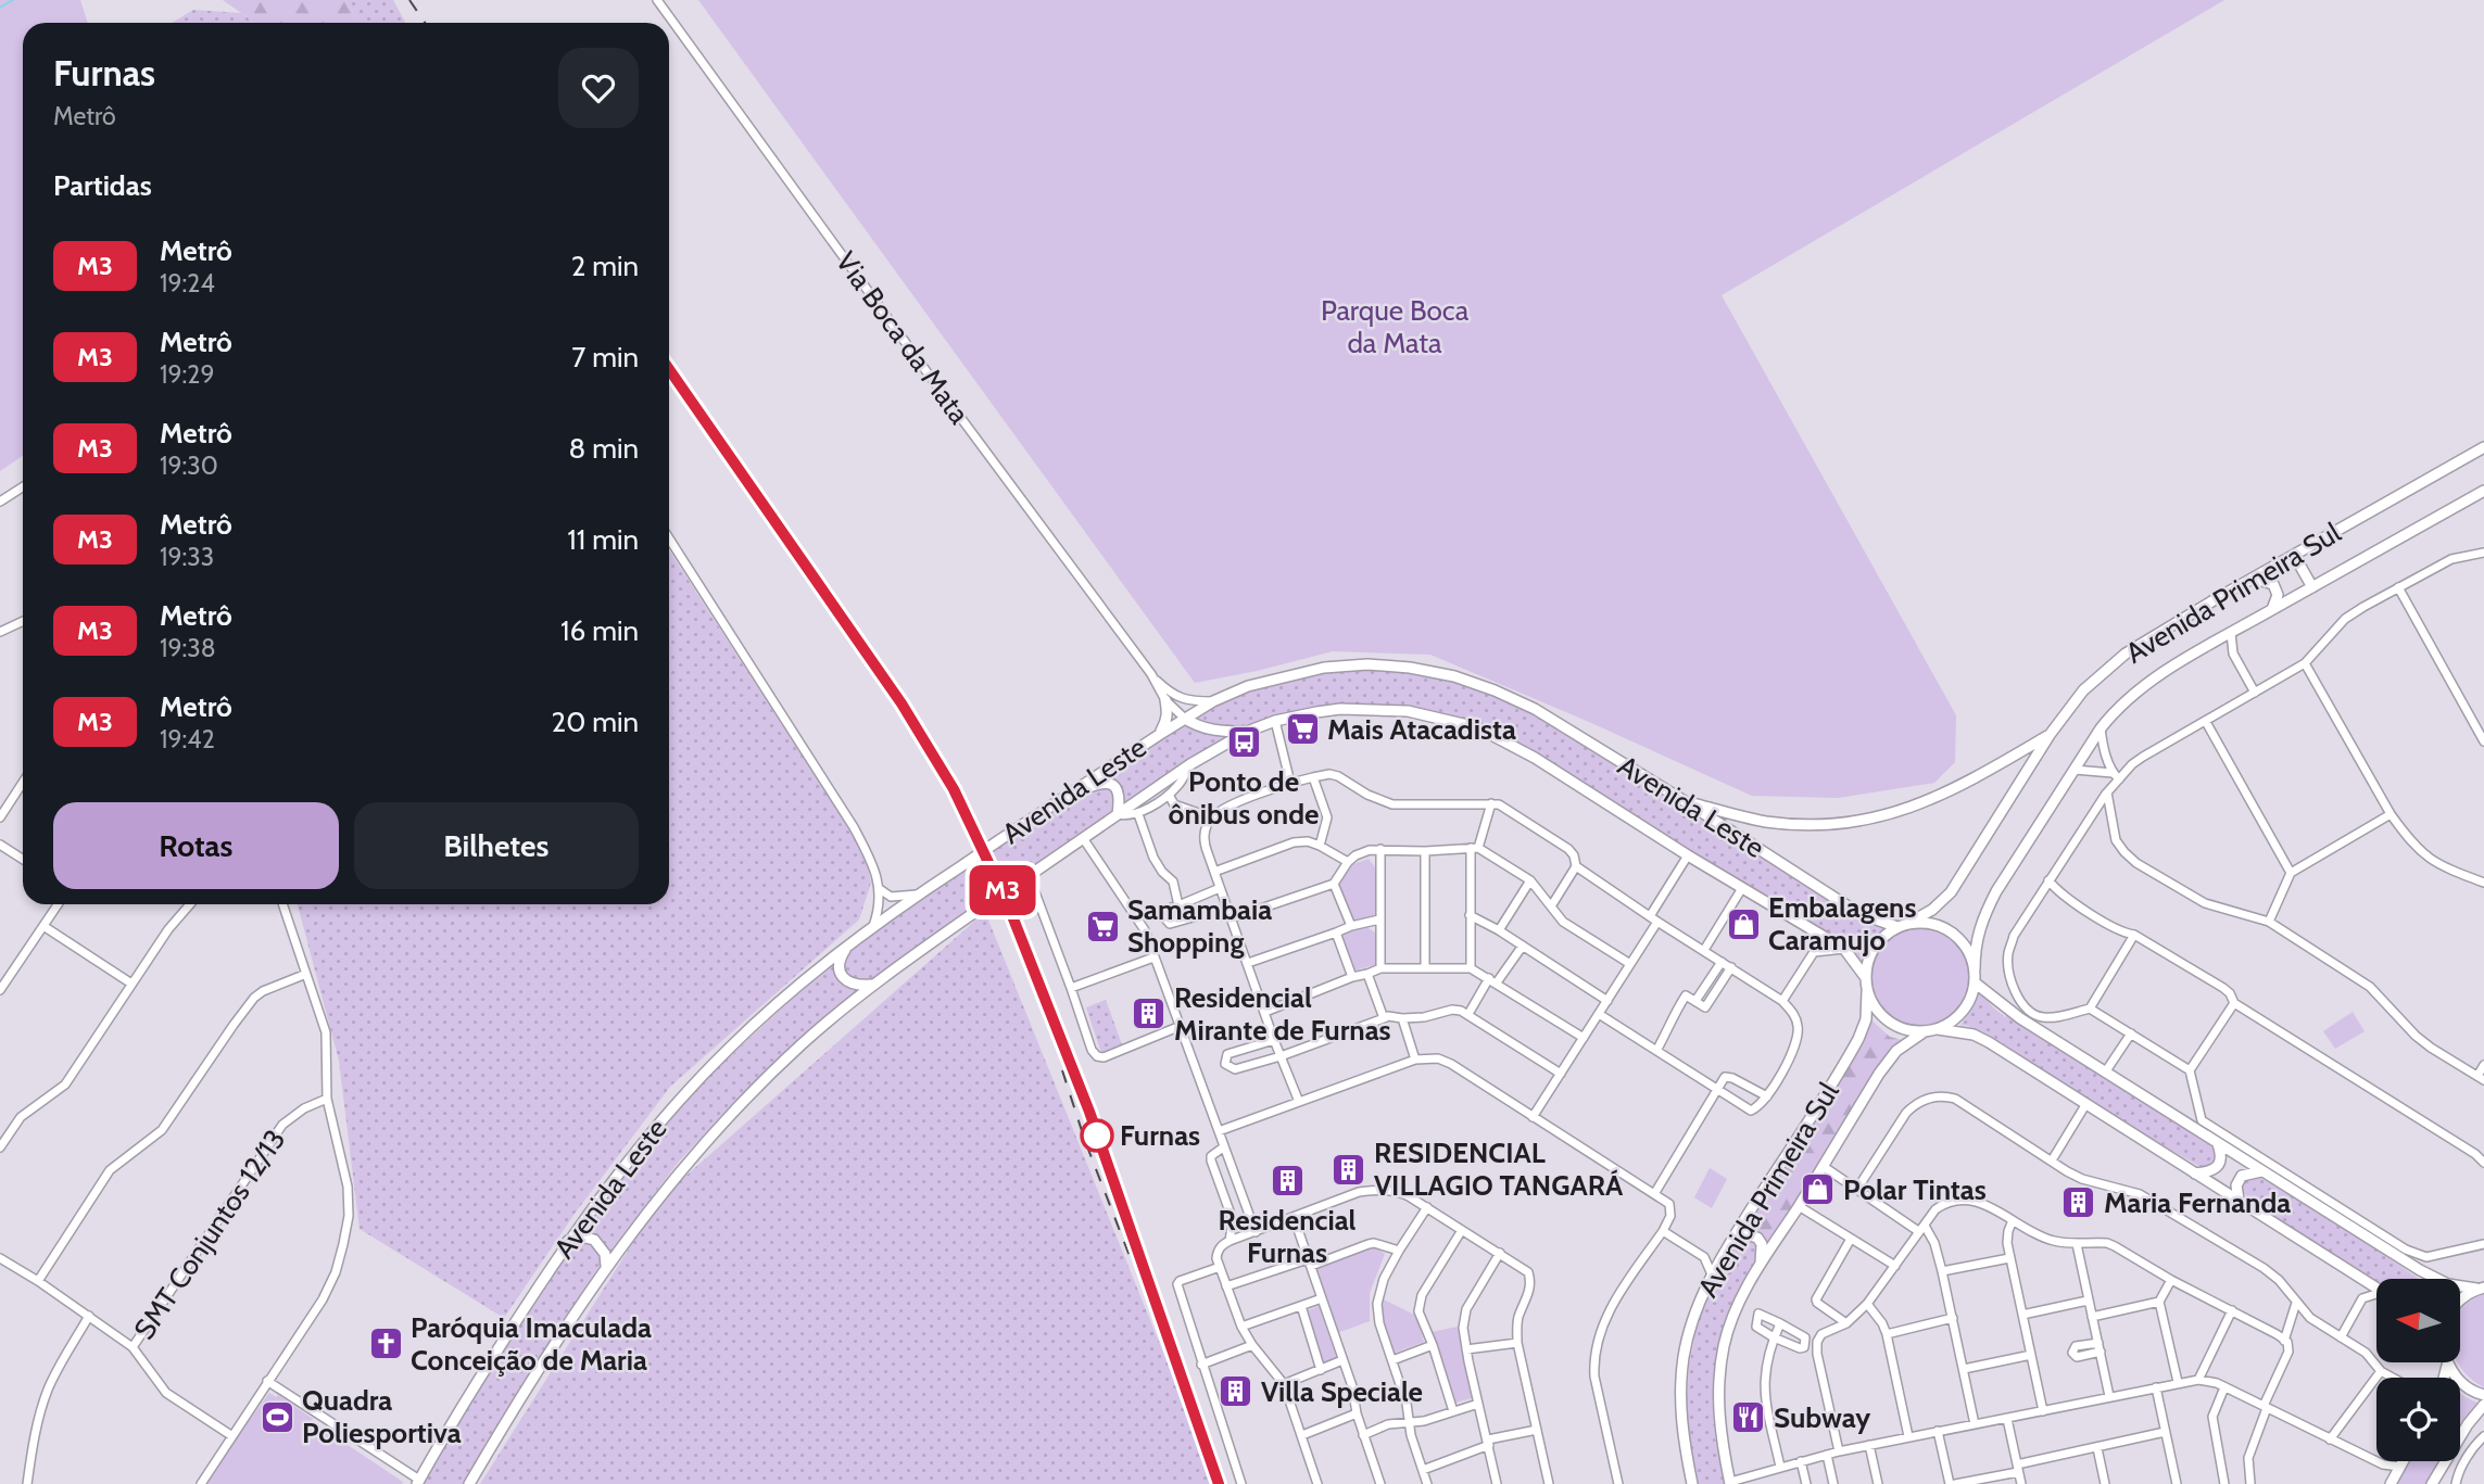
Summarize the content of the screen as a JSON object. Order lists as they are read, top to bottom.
{
  "streets": {
    "main road": ["Avenida Primeira Sul", "Avenida Leste"],
    "street": ["Via Boca da Mata", "SMT Conjuntos 12/13"]
  },
  "crossings": [
    ["Via Boca da Mata", "Avenida Leste"],
    ["Avenida Primeira Sul", "Avenida Leste"]
  ],
  "parks": ["Parque Boca da Mata"],
  "places": {
    "supermarket": ["Mais Atacadista", "Samambaia Shopping"],
    "bus stop": ["Ponto de ônibus onde"],
    "shop": ["Embalagens Caramujo", "Polar Tintas"],
    "building": [
      "Residencial Mirante de Furnas",
      "RESIDENCIAL VILLAGIO TANGARÁ",
      "Residencial Furnas",
      "Maria Fernanda",
      "Villa Speciale"
    ],
    "other": ["Furnas"],
    "church": ["Paróquia Imaculada Conceição de Maria"],
    "sports": ["Quadra Poliesportiva"],
    "restaurant": ["Subway"]
  },
  "lines": ["metro line M3"],
  "north": "left",
  "page": {
    "on_map": "M3",
    "heading": [
      ["Furnas", "Metrô"],
      "Partidas"
    ],
    "list": [
      {
        "mark": "M3",
        "name": "Metrô",
        "note": "19:24",
        "value": "2 min"
      },
      {
        "mark": "M3",
        "name": "Metrô",
        "note": "19:29",
        "value": "7 min"
      },
      {
        "mark": "M3",
        "name": "Metrô",
        "note": "19:30",
        "value": "8 min"
      },
      {
        "mark": "M3",
        "name": "Metrô",
        "note": "19:33",
        "value": "11 min"
      },
      {
        "mark": "M3",
        "name": "Metrô",
        "note": "19:38",
        "value": "16 min"
      },
      {
        "mark": "M3",
        "name": "Metrô",
        "note": "19:42",
        "value": "20 min"
      }
    ],
    "buttons": ["Rotas", "Bilhetes"]
  }
}
